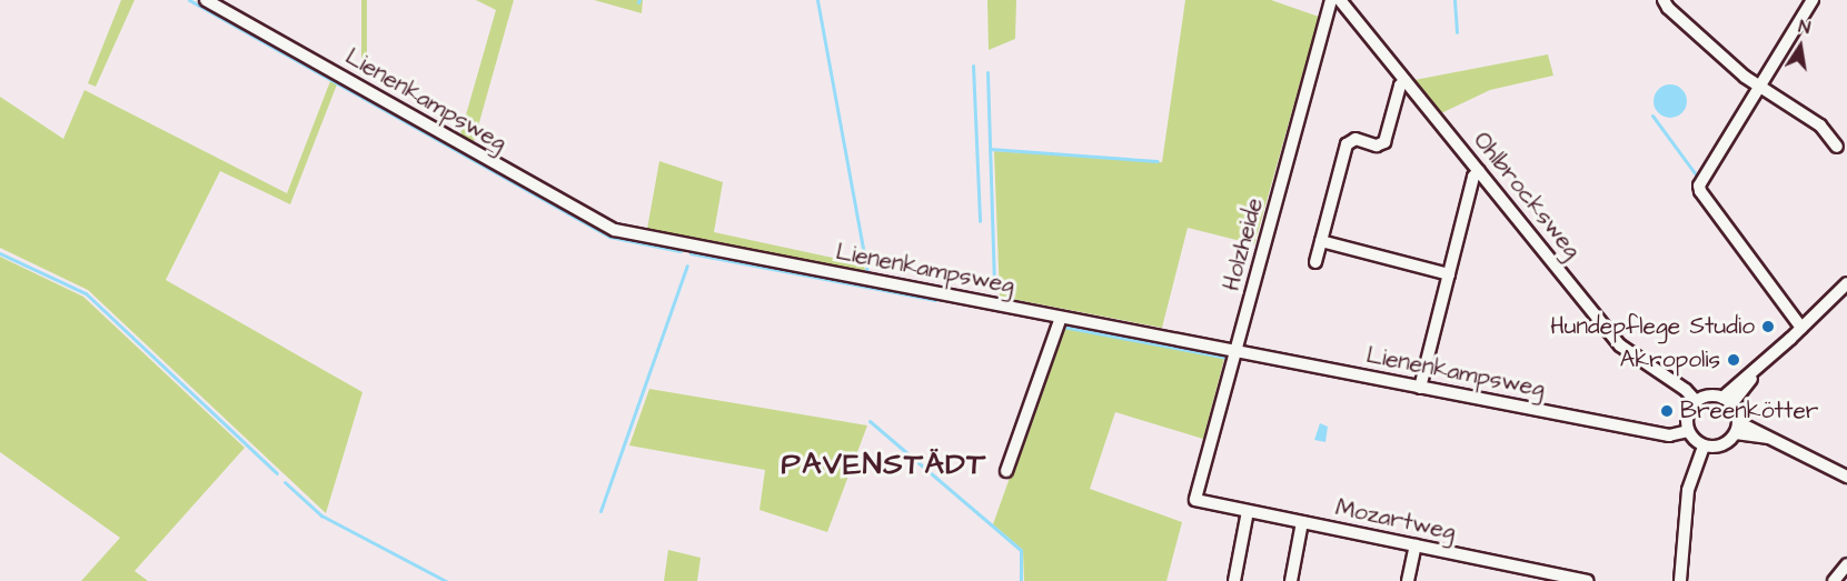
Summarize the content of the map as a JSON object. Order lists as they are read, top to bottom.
{
  "streets": {
    "street": [
      "Lienenkampsweg",
      "Ohlbrocksweg",
      "Holzheide",
      "Mozartweg"
    ]
  },
  "crossings": [
    ["Lienenkampsweg", "Ohlbrocksweg"],
    ["Lienenkampsweg", "Holzheide"],
    ["Holzheide", "Mozartweg"]
  ],
  "districts": ["PAVENSTÄDT"],
  "places": ["Hundepflege Studio", "Akropolis", "Breenkötter"],
  "north": "top"
}
